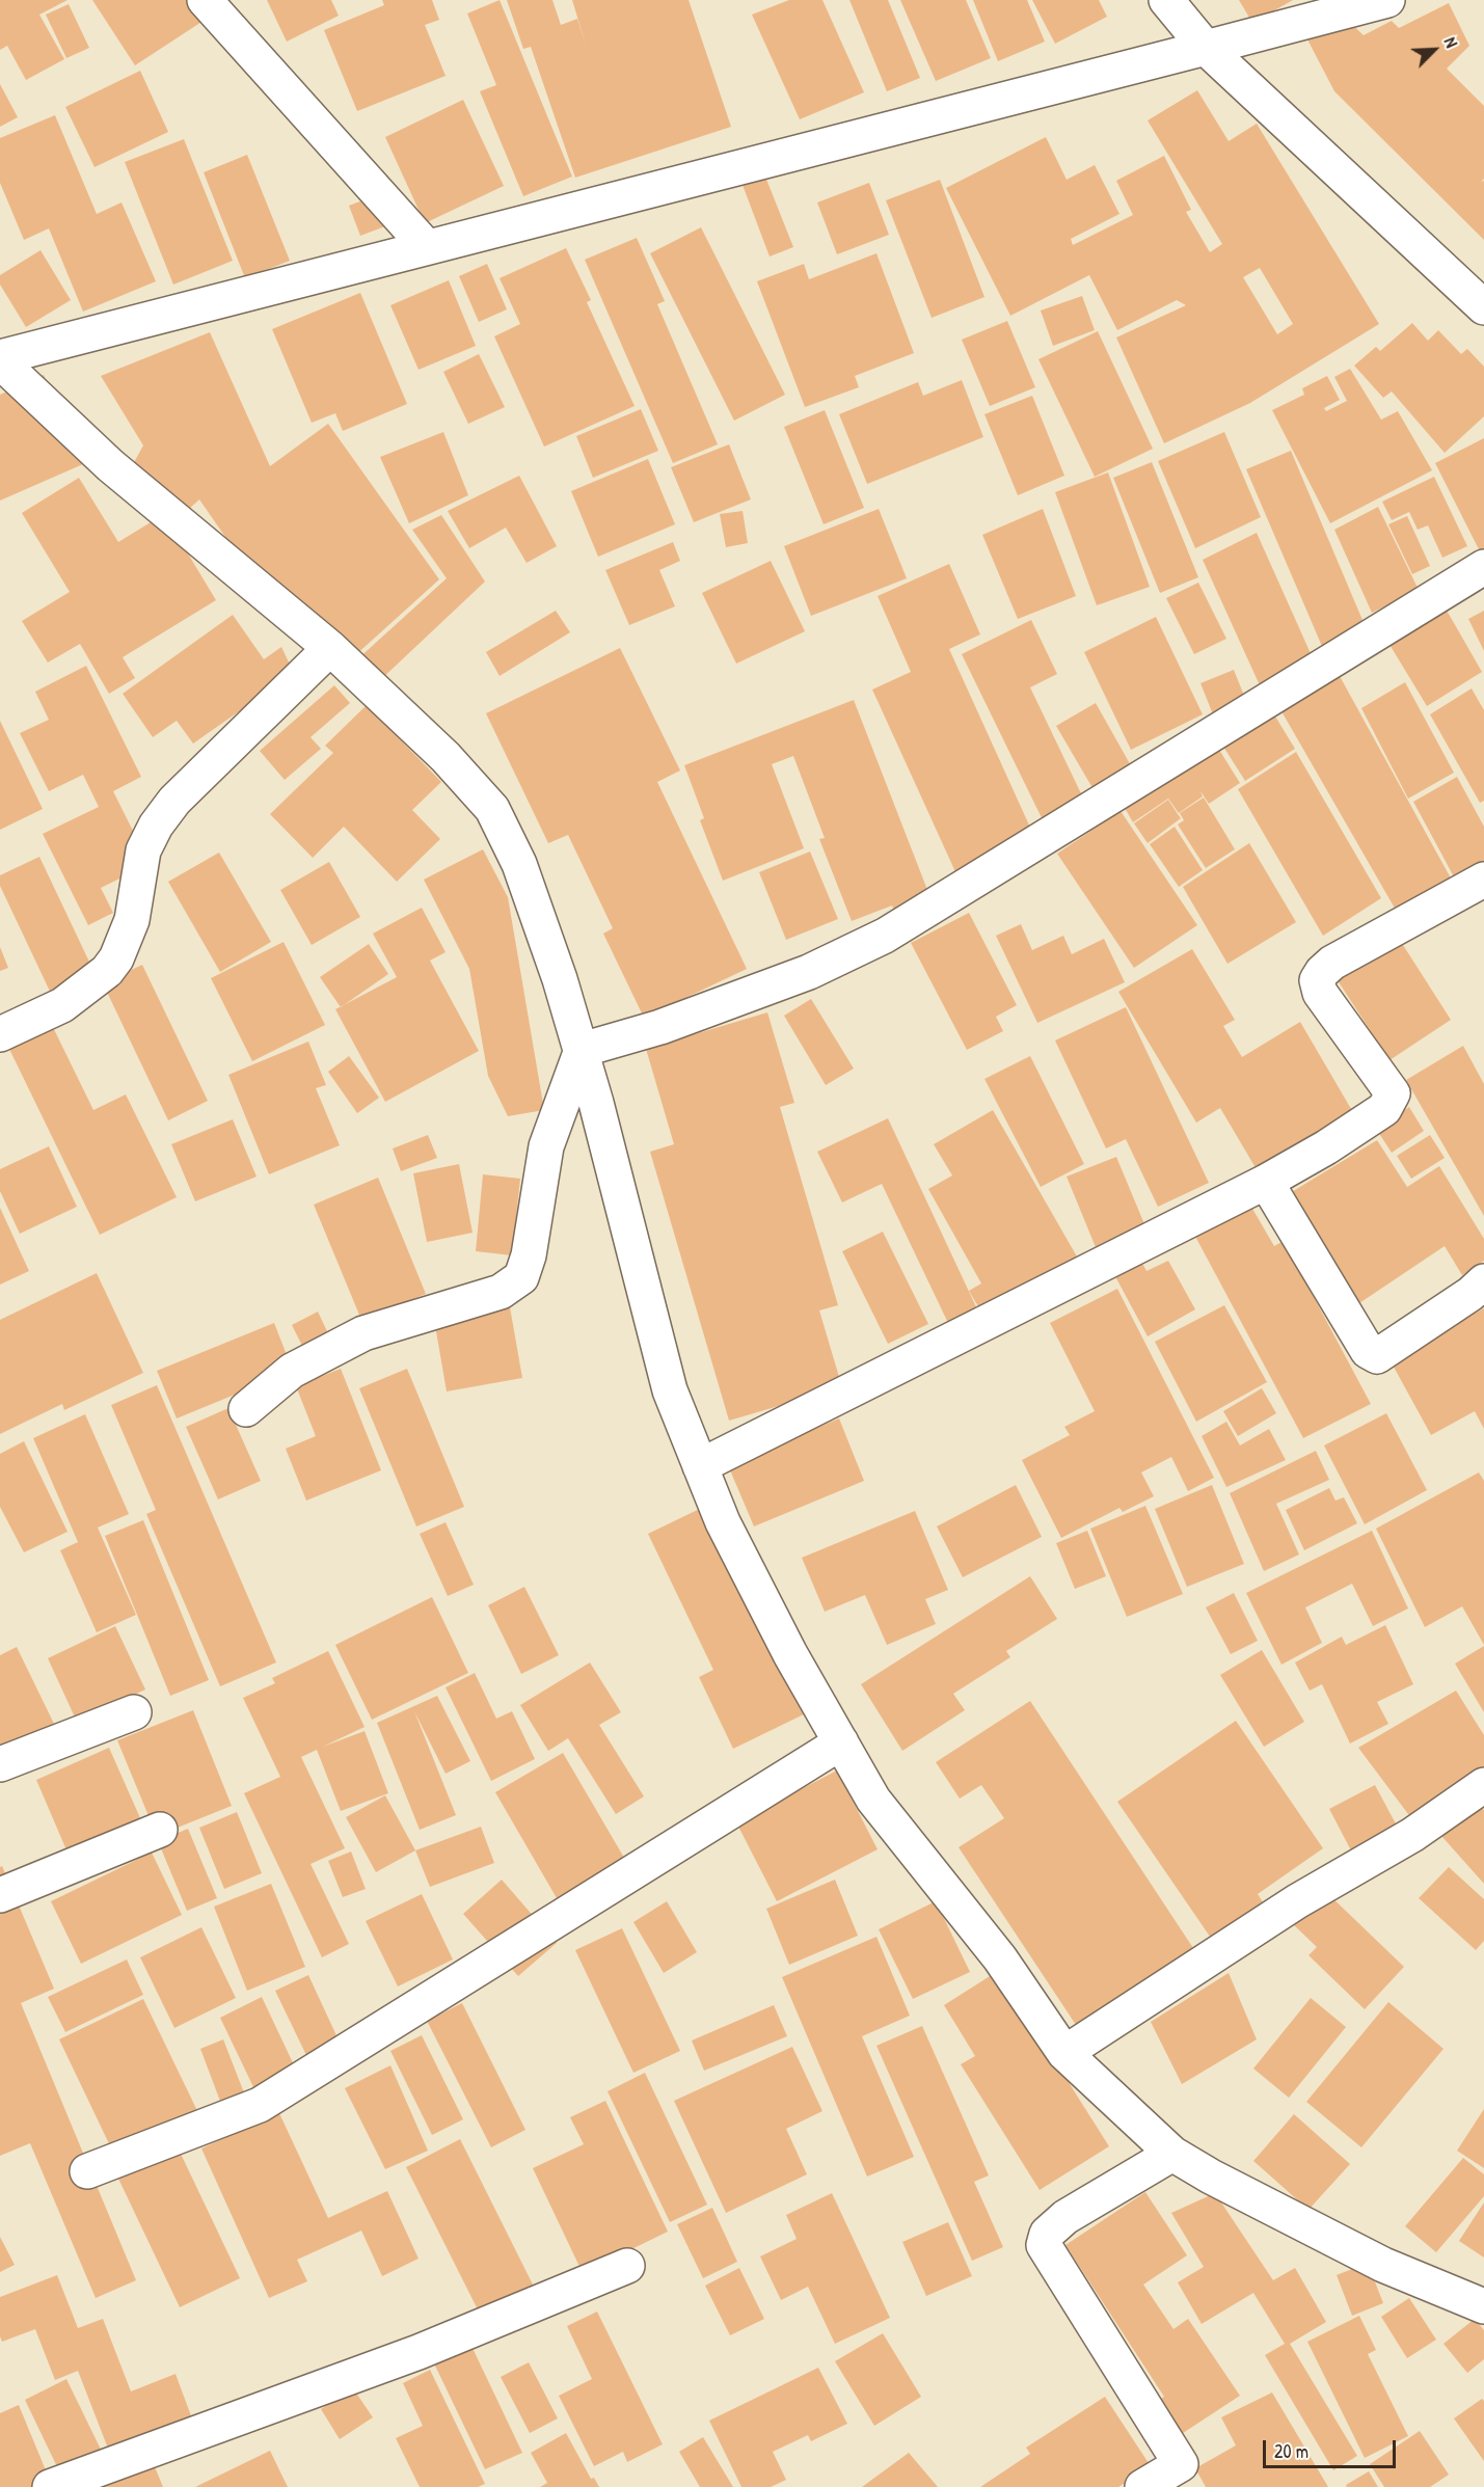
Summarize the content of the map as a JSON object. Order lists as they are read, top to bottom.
{
  "scale_bar": "20 m",
  "north": "top right"
}
